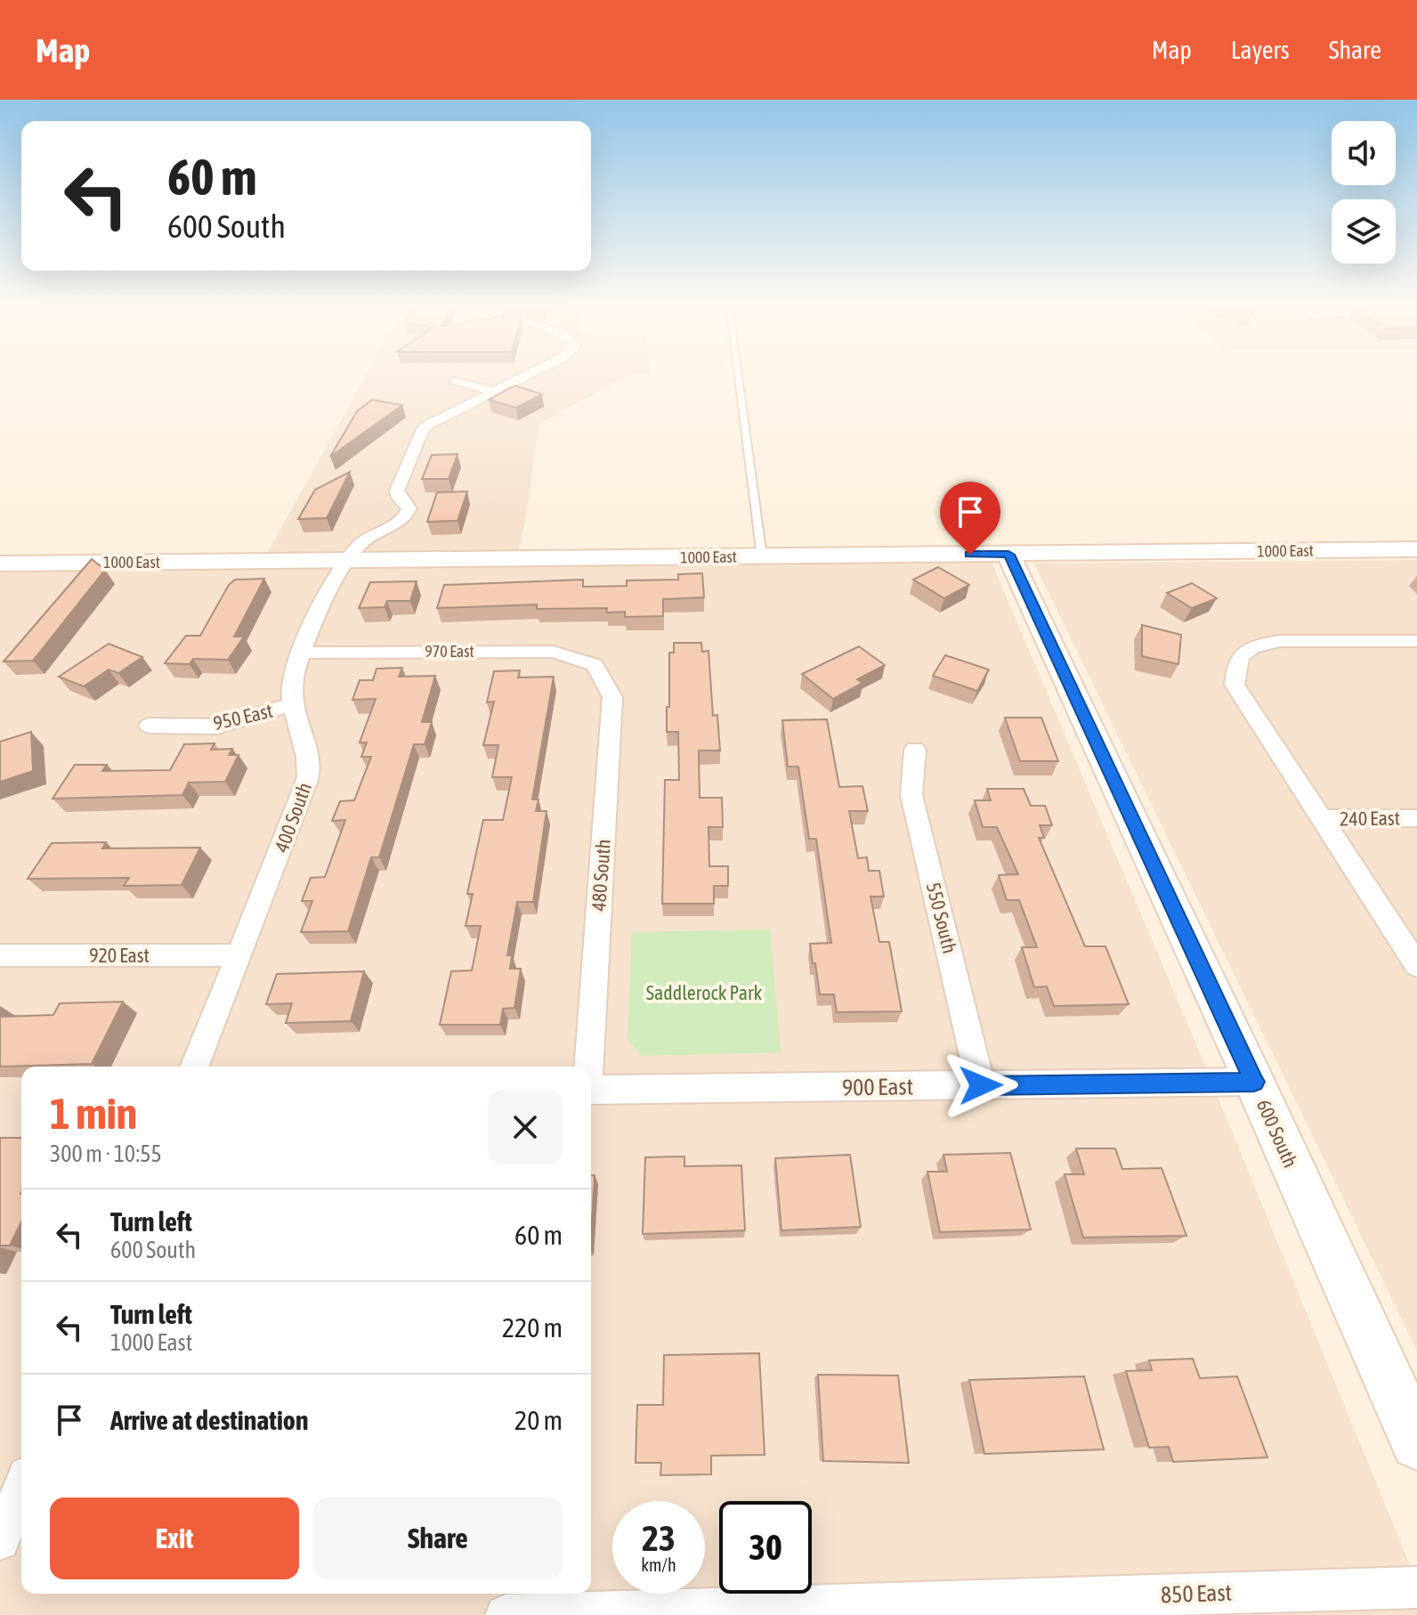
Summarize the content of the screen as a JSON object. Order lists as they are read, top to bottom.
{
  "streets": {
    "street": [
      "1000 East",
      "970 East",
      "950 East",
      "400 South",
      "240 East",
      "480 South",
      "550 South",
      "920 East",
      "900 East",
      "600 South",
      "850 East"
    ]
  },
  "crossings": [
    ["1000 East", "400 South"],
    ["1000 East", "600 South"],
    ["970 East", "400 South"],
    ["970 East", "480 South"],
    ["950 East", "400 South"],
    ["400 South", "920 East"],
    ["550 South", "900 East"],
    ["900 East", "600 South"]
  ],
  "parks": ["Saddlerock Park"],
  "page": {
    "header": "Map",
    "nav": ["Map", "Layers", "Share"],
    "turn": ["60 m", "600 South"],
    "heading": ["1 min", "300 m · 10:55"],
    "list": [
      {
        "name": "Turn left",
        "note": "600 South",
        "value": "60 m"
      },
      {
        "name": "Turn left",
        "note": "1000 East",
        "value": "220 m"
      },
      {
        "name": "Arrive at destination",
        "value": "20 m"
      }
    ],
    "buttons": ["Exit", "Share"],
    "speed": "23 km/h",
    "limit": "30"
  }
}
